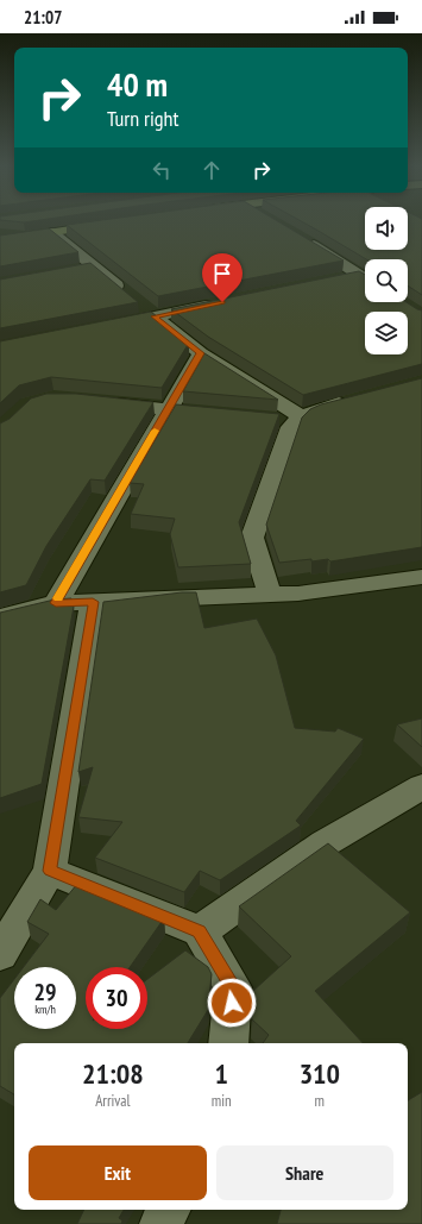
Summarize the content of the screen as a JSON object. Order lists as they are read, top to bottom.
{
  "page": {
    "status": "21:07",
    "turn": ["40 m", "Turn right"],
    "speed": "29 km/h",
    "limit": "30",
    "eta": [
      "21:08",
      "Arrival",
      "1",
      "min",
      "310",
      "m"
    ],
    "buttons": ["Exit", "Share"]
  }
}
